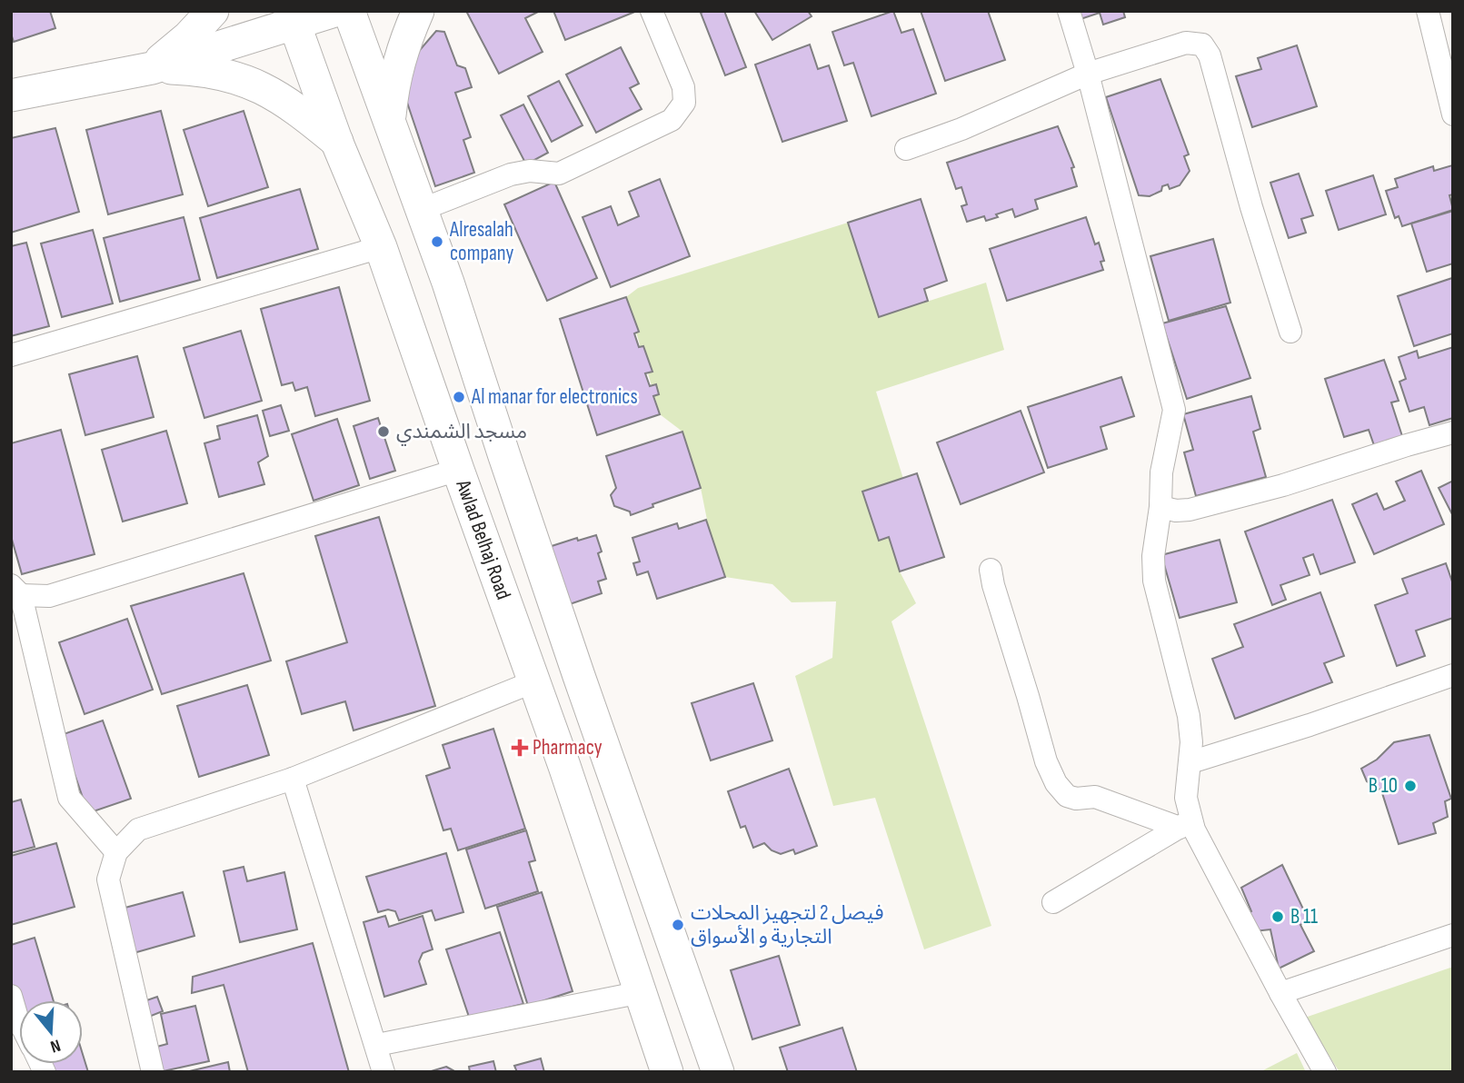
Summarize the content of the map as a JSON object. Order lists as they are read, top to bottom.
{
  "streets": {
    "main road": ["Awlad Belhaj Road"]
  },
  "places": {
    "other": [
      "Alresalah company",
      "Al manar for electronics",
      "مسجد الشمندي",
      "B 10",
      "B 11",
      "فيصل 2 لتجهيز المحلات التجارية و الأسواق"
    ],
    "health": ["Pharmacy"]
  },
  "north": "bottom"
}
